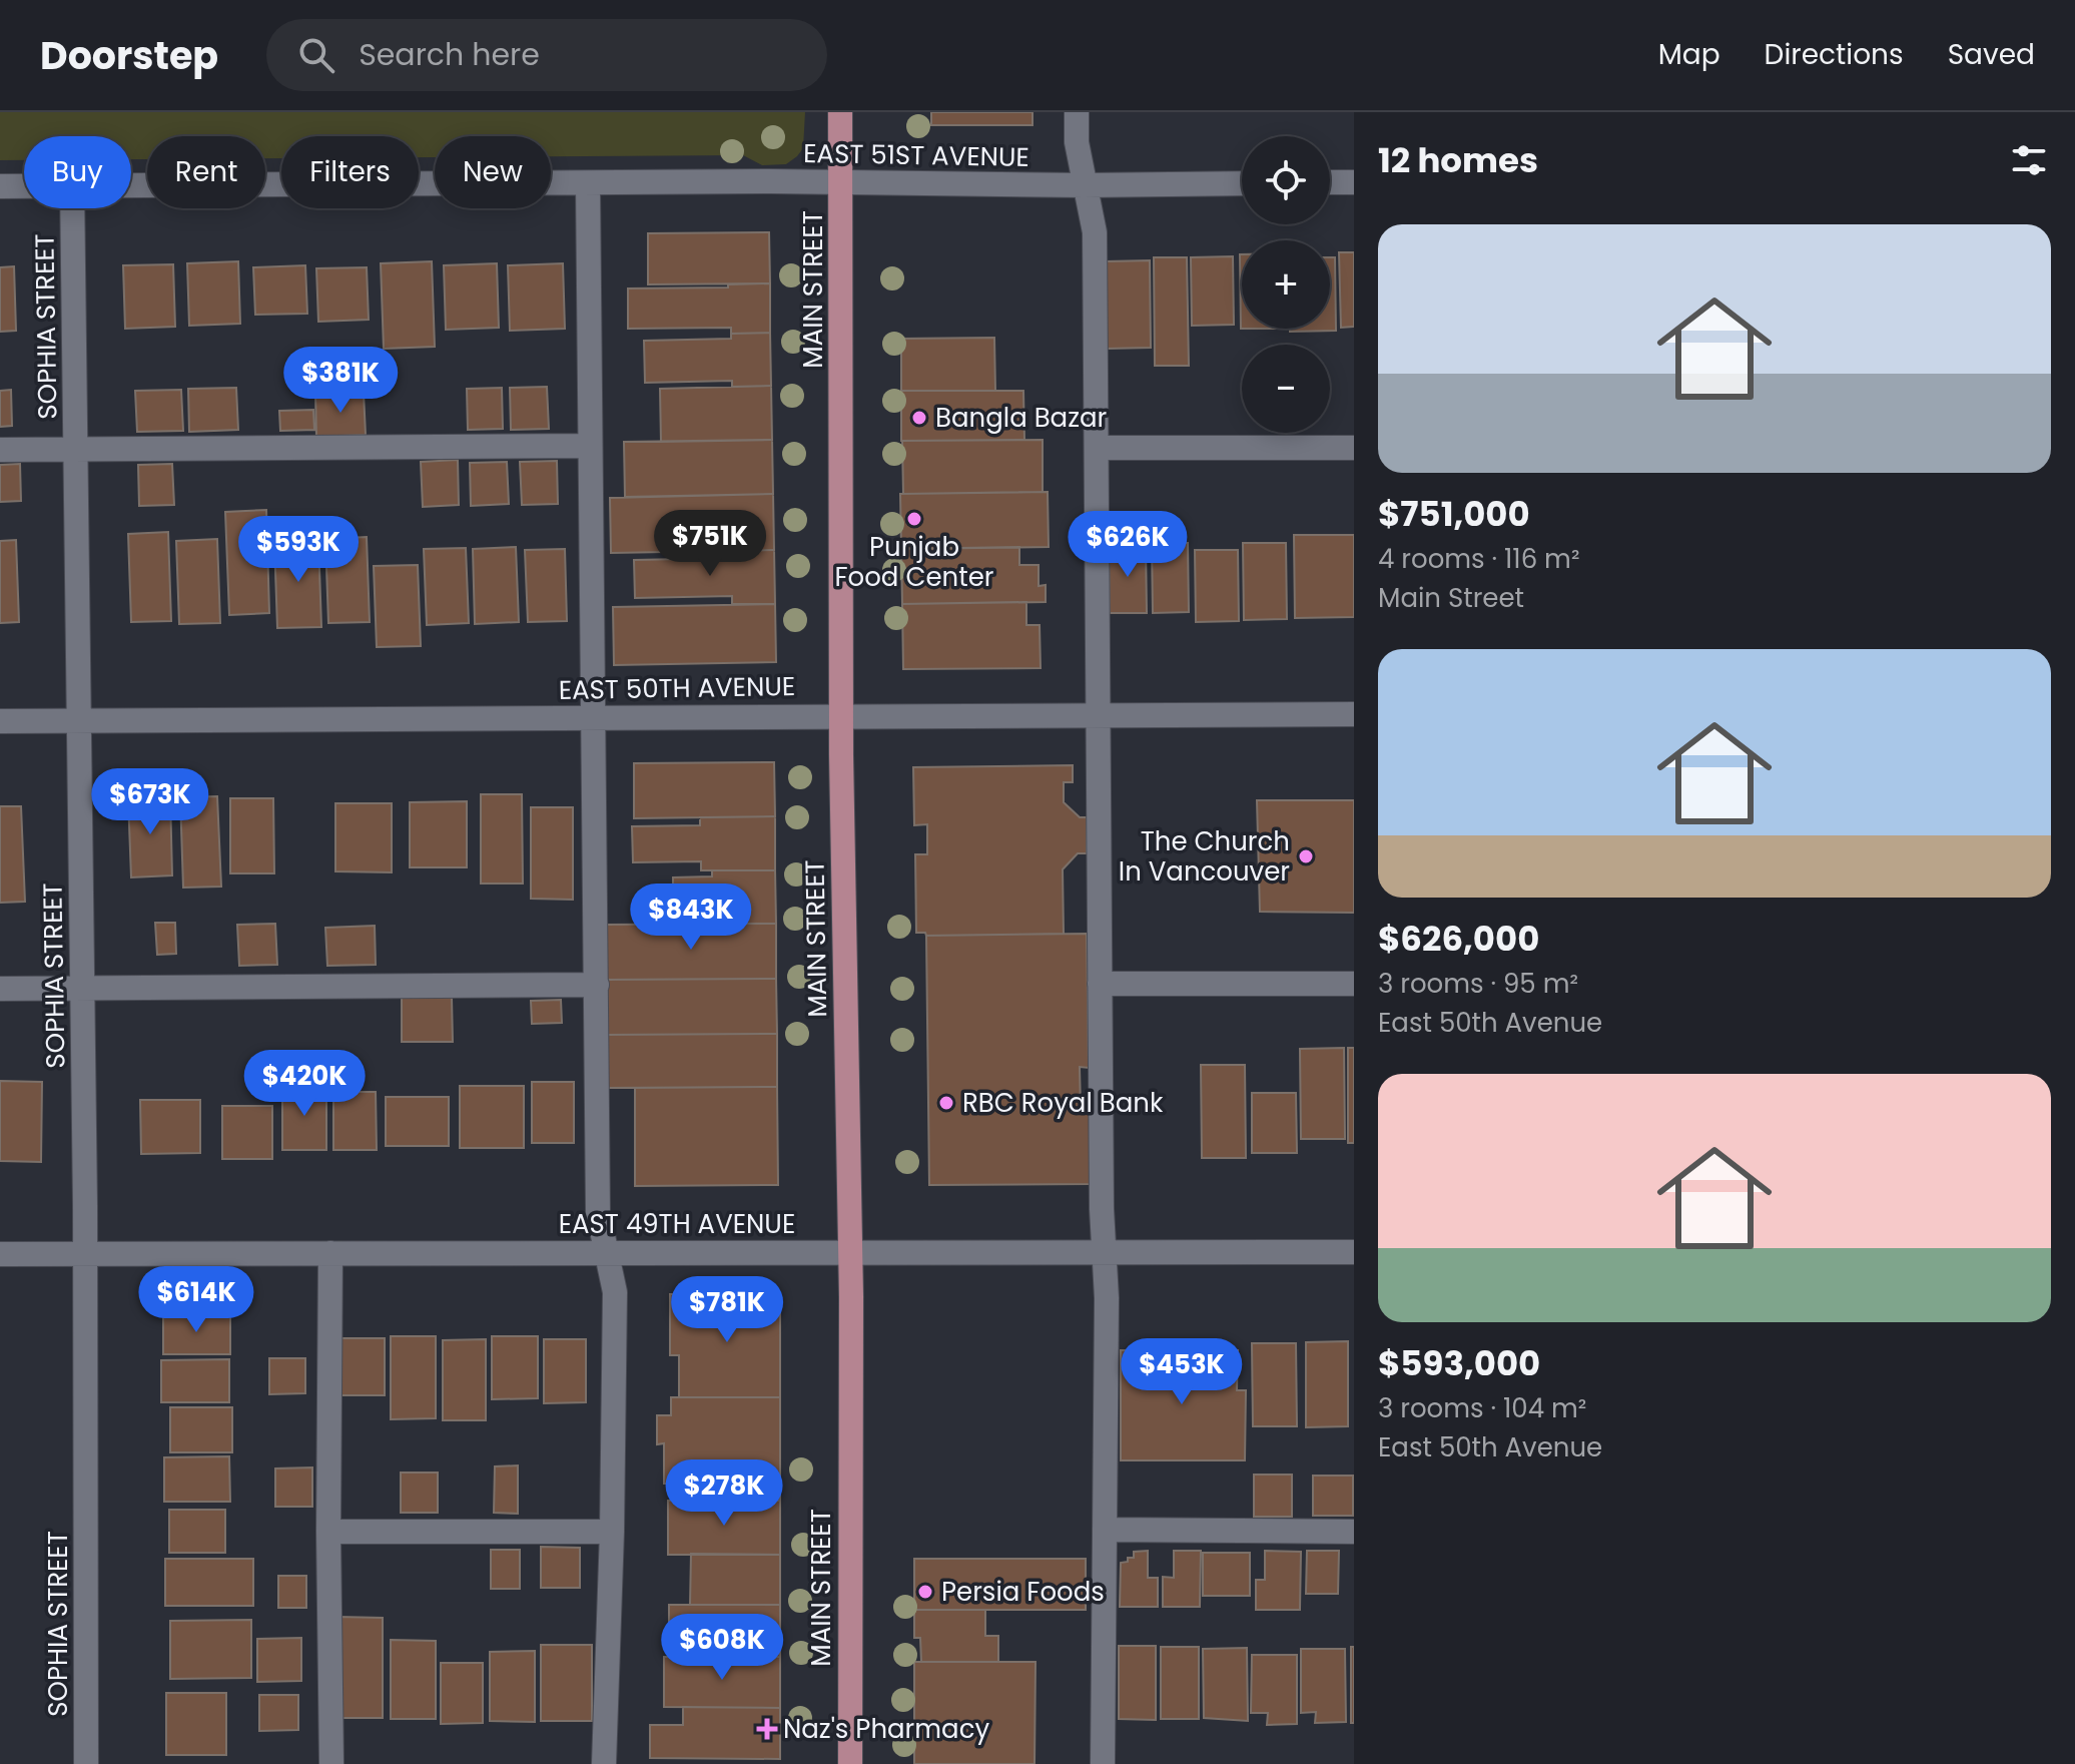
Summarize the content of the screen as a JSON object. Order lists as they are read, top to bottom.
{
  "streets": {
    "main road": ["MAIN STREET"],
    "street": [
      "EAST 51ST AVENUE",
      "SOPHIA STREET",
      "EAST 50TH AVENUE",
      "EAST 49TH AVENUE"
    ]
  },
  "crossings": [
    ["EAST 51ST AVENUE", "MAIN STREET"],
    ["MAIN STREET", "EAST 50TH AVENUE"],
    ["MAIN STREET", "EAST 49TH AVENUE"],
    ["SOPHIA STREET", "EAST 50TH AVENUE"],
    ["SOPHIA STREET", "EAST 49TH AVENUE"]
  ],
  "places": {
    "other": [
      "Bangla Bazar",
      "Punjab Food Center",
      "The Church In Vancouver",
      "RBC Royal Bank",
      "Persia Foods"
    ],
    "health": ["Naz's Pharmacy"]
  },
  "page": {
    "header": "Doorstep",
    "search": "Search here",
    "nav": ["Map", "Directions", "Saved"],
    "heading": "12 homes",
    "map_buttons": ["+", "−"],
    "chip": [
      "Buy",
      "Rent",
      "Filters",
      "New"
    ],
    "list": [
      {
        "name": "$751,000",
        "note": "4 rooms · 116 m² · Main Street"
      },
      {
        "name": "$626,000",
        "note": "3 rooms · 95 m² · East 50th Avenue"
      },
      {
        "name": "$593,000",
        "note": "3 rooms · 104 m² · East 50th Avenue"
      }
    ],
    "price": [
      "$381K",
      "$751K",
      "$626K",
      "$593K",
      "$673K",
      "$843K",
      "$420K",
      "$614K",
      "$781K",
      "$453K",
      "$278K",
      "$608K"
    ]
  }
}
